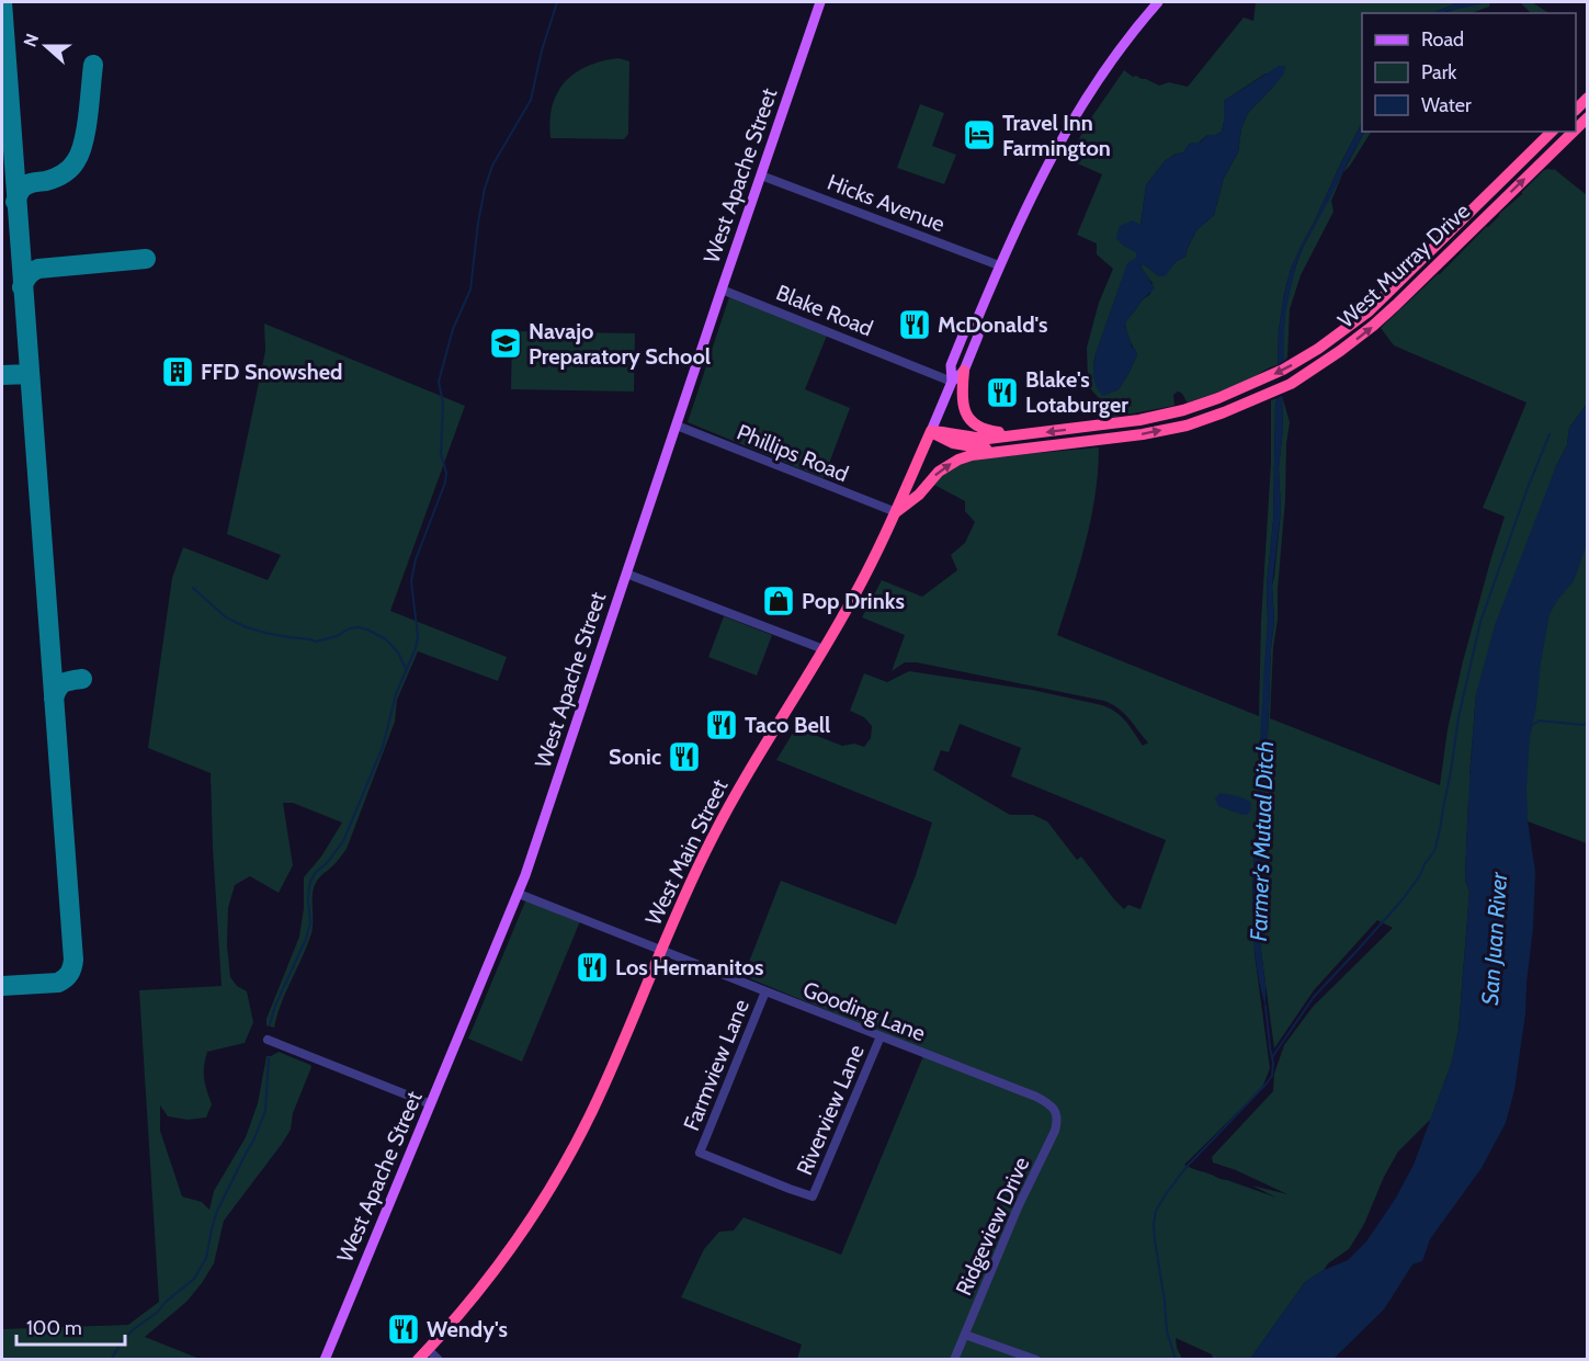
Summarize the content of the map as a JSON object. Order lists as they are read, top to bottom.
{
  "streets": {
    "highway": ["West Murray Drive", "West Main Street"],
    "main road": ["West Apache Street"],
    "street": [
      "Hicks Avenue",
      "Blake Road",
      "Phillips Road",
      "Gooding Lane",
      "Farmview Lane",
      "Riverview Lane",
      "Ridgeview Drive"
    ]
  },
  "crossings": [
    ["West Apache Street", "Hicks Avenue"],
    ["West Apache Street", "Blake Road"],
    ["West Apache Street", "Phillips Road"],
    ["West Apache Street", "Gooding Lane"],
    ["Hicks Avenue", "West Main Street"],
    ["West Murray Drive", "Phillips Road"],
    ["West Murray Drive", "West Main Street"],
    ["Blake Road", "West Main Street"],
    ["Phillips Road", "West Main Street"],
    ["West Main Street", "Gooding Lane"],
    ["Gooding Lane", "Farmview Lane"],
    ["Gooding Lane", "Riverview Lane"],
    ["Gooding Lane", "Ridgeview Drive"],
    ["Farmview Lane", "Riverview Lane"]
  ],
  "water": ["Farmer's Mutual Ditch", "San Juan River"],
  "places": {
    "hotel": ["Travel Inn Farmington"],
    "restaurant": [
      "McDonald's",
      "Blake's Lotaburger",
      "Taco Bell",
      "Sonic",
      "Los Hermanitos",
      "Wendy's"
    ],
    "school or university": ["Navajo Preparatory School"],
    "building": ["FFD Snowshed"],
    "shop": ["Pop Drinks"]
  },
  "legend": ["Road", "Park", "Water"],
  "scale_bar": "100 m",
  "north": "left"
}
